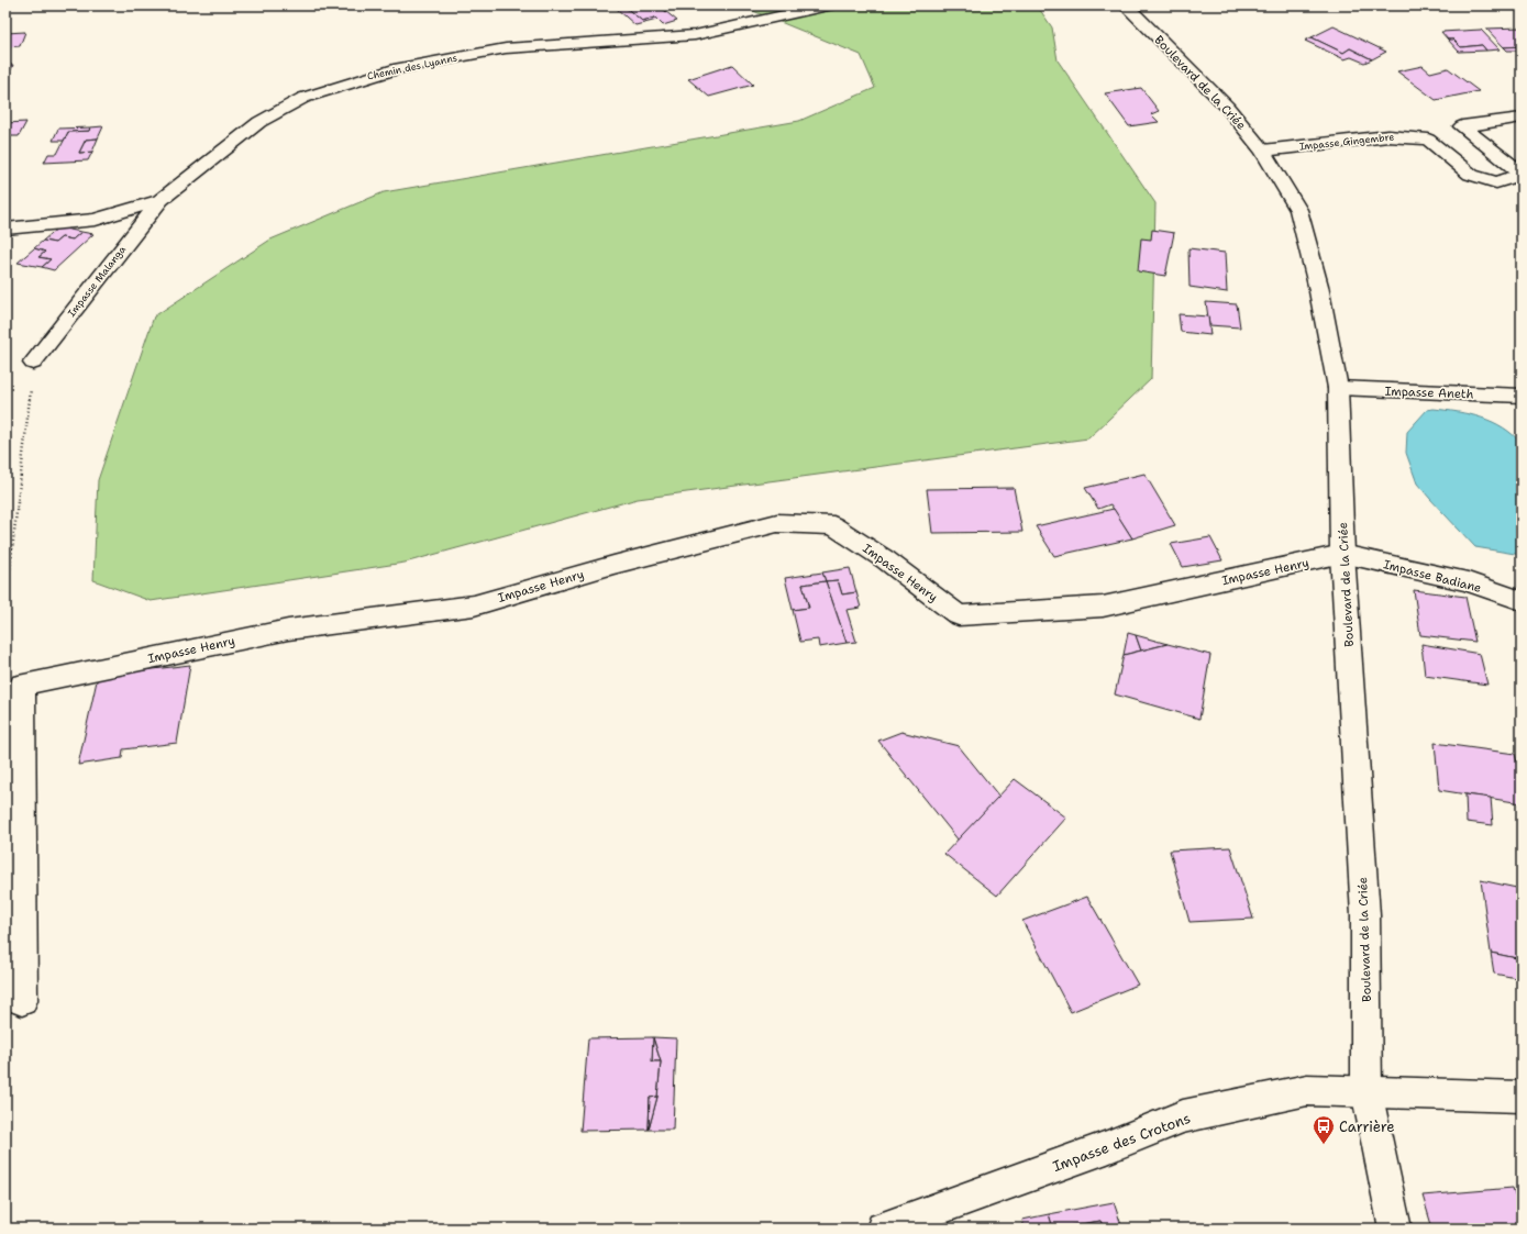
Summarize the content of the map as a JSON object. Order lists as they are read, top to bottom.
{
  "streets": {
    "street": [
      "Chemin des Lyanns",
      "Boulevard de la Criée",
      "Impasse Gingembre",
      "Impasse Malanga",
      "Impasse Aneth",
      "Impasse Henry",
      "Impasse Badiane",
      "Impasse des Crotons"
    ]
  },
  "crossings": [
    ["Chemin des Lyanns", "Impasse Malanga"],
    ["Boulevard de la Criée", "Impasse Gingembre"],
    ["Boulevard de la Criée", "Impasse Aneth"],
    ["Boulevard de la Criée", "Impasse Henry"],
    ["Boulevard de la Criée", "Impasse Badiane"],
    ["Boulevard de la Criée", "Impasse des Crotons"],
    ["Impasse Henry", "Impasse Badiane"]
  ],
  "places": {
    "bus stop": ["Carrière"]
  }
}
